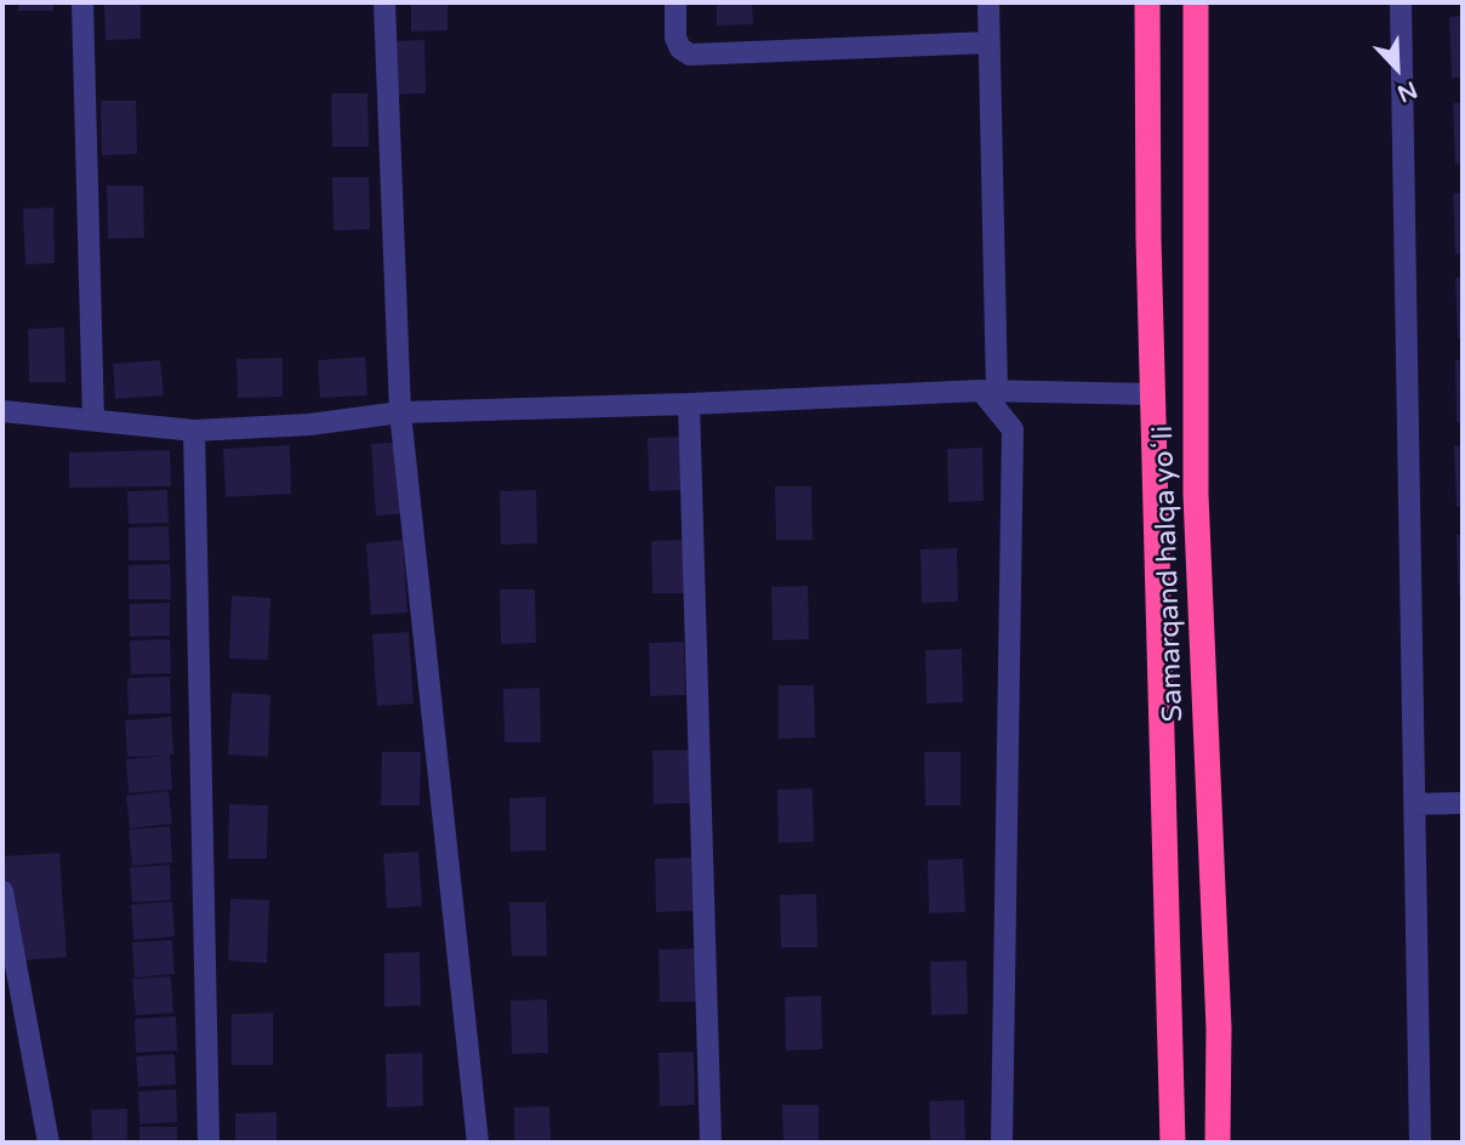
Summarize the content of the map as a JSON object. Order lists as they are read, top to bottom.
{
  "streets": {
    "highway": ["Samarqand halqa yoʻli"]
  },
  "north": "bottom right"
}
